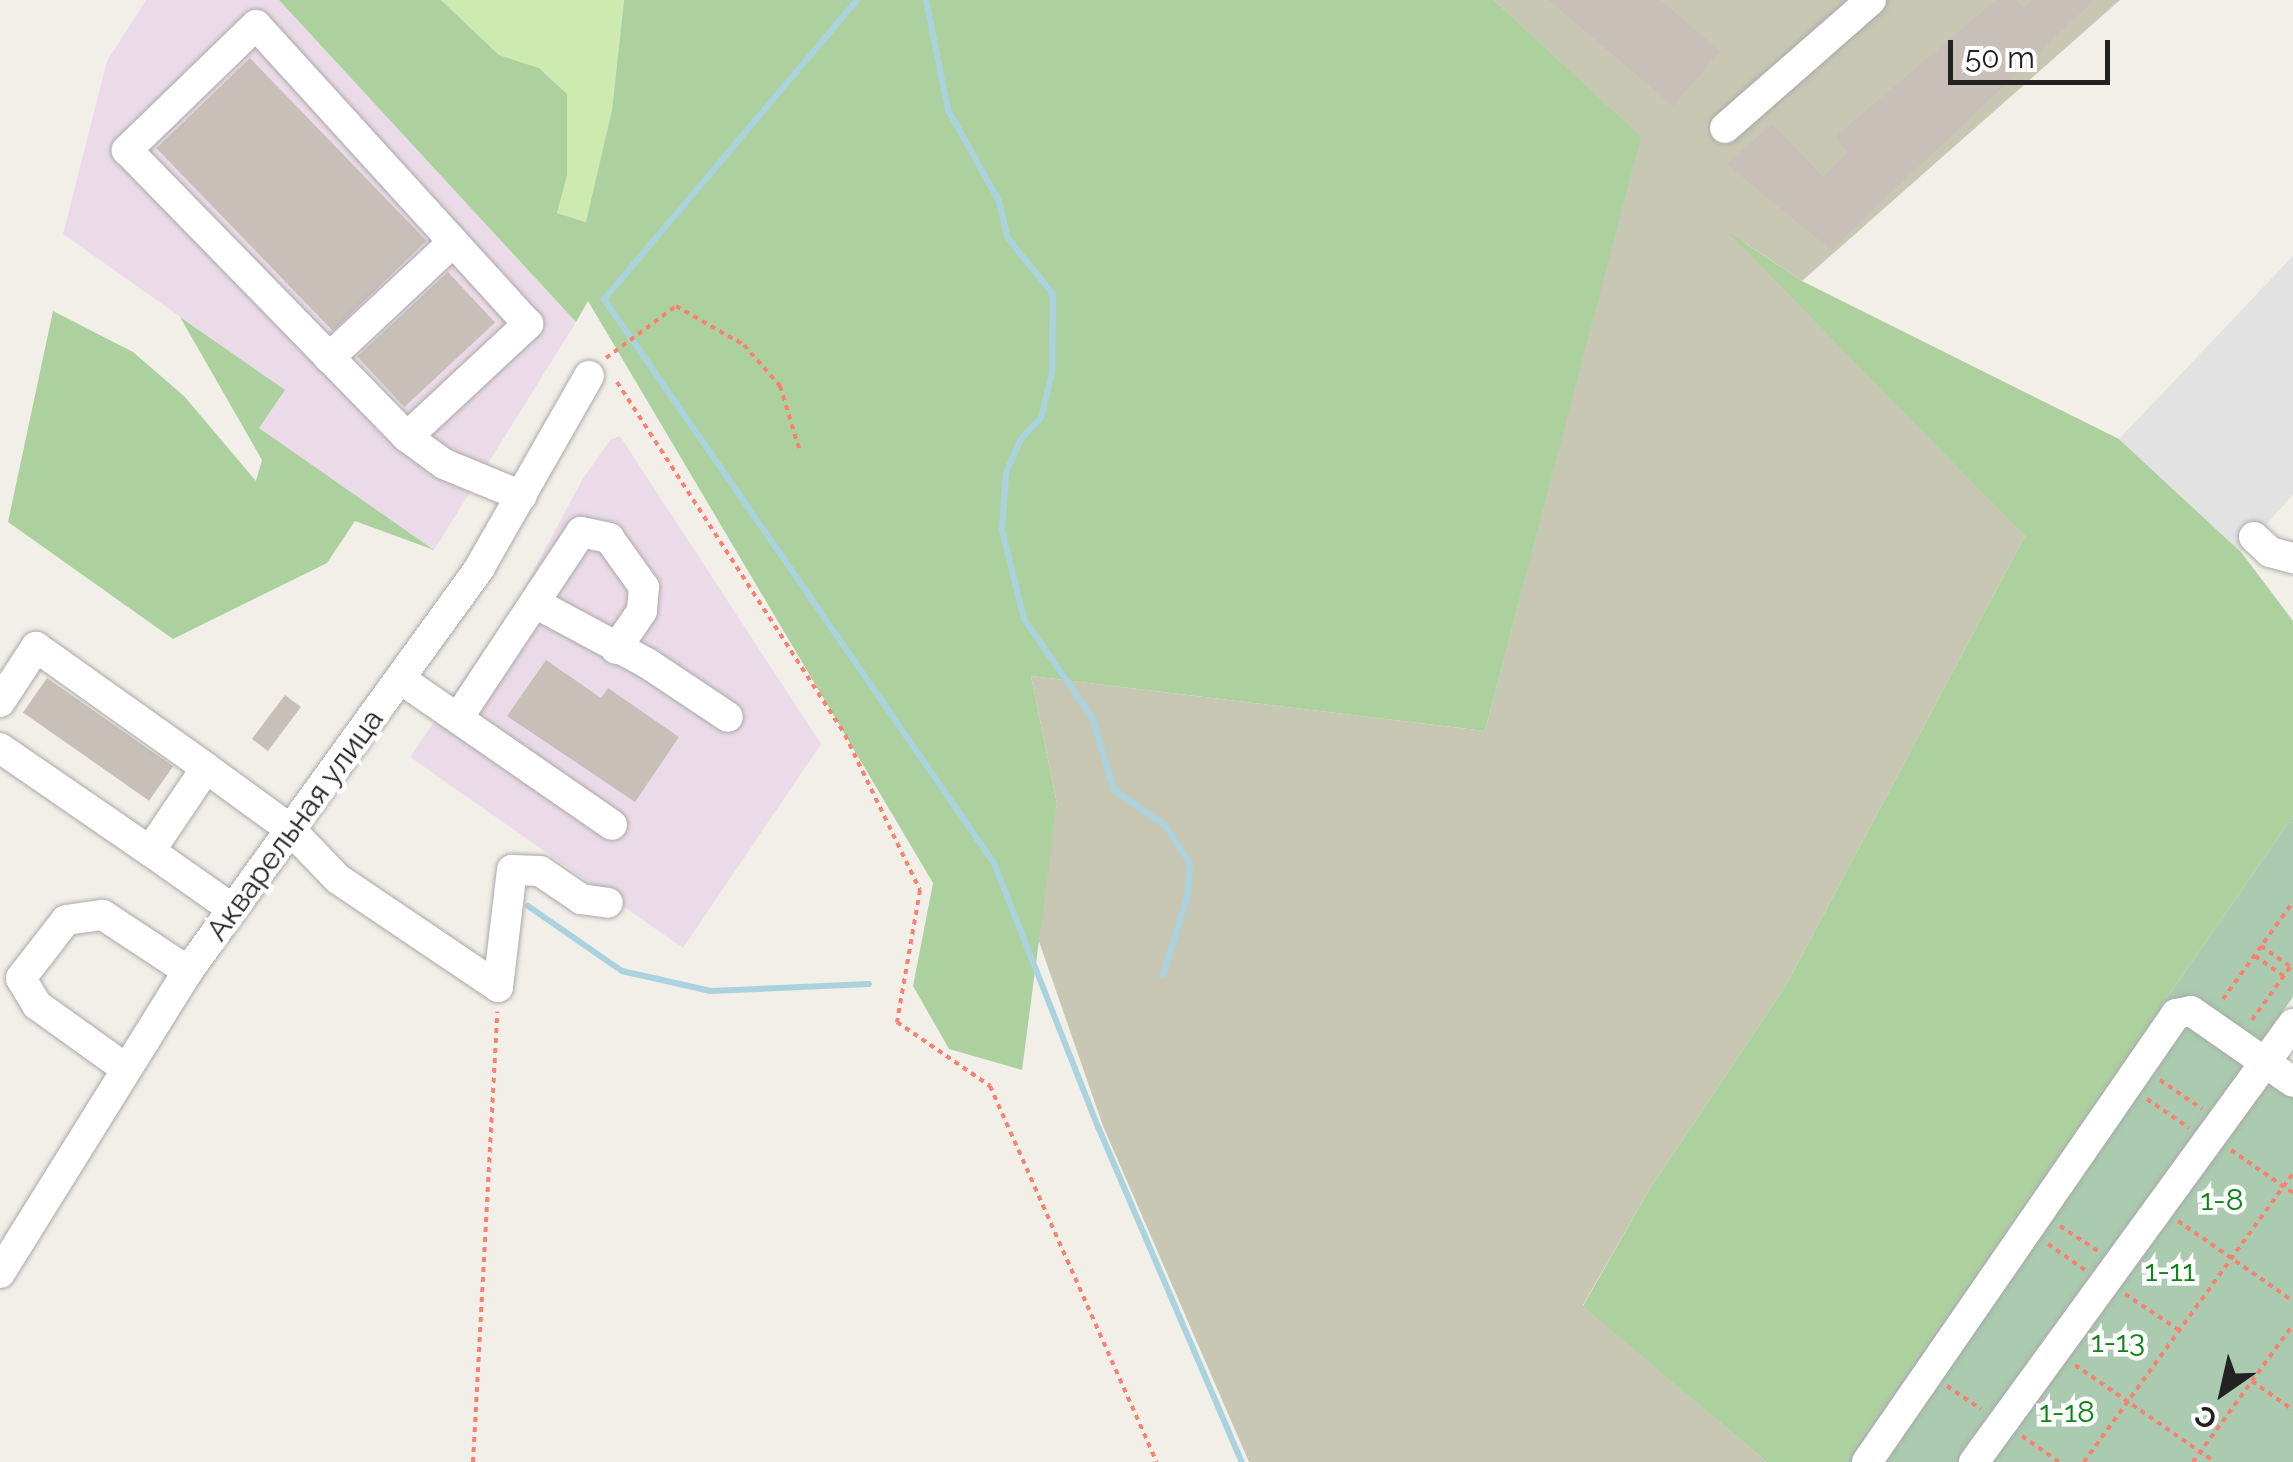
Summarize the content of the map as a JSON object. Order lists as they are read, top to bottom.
{
  "streets": {
    "street": ["Акварельная улица"]
  },
  "parks": [
    "1-8",
    "1-11",
    "1-13",
    "1-18"
  ],
  "scale_bar": "50 m",
  "north": "bottom left"
}
